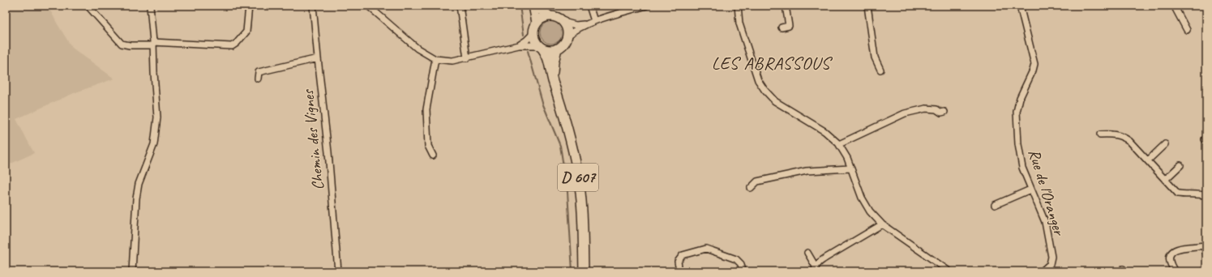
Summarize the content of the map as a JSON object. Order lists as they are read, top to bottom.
{
  "streets": {
    "main road": ["D 607"],
    "street": ["Chemin des Vignes", "Rue de l'Oranger"]
  },
  "districts": ["LES ABRASSOUS"]
}
